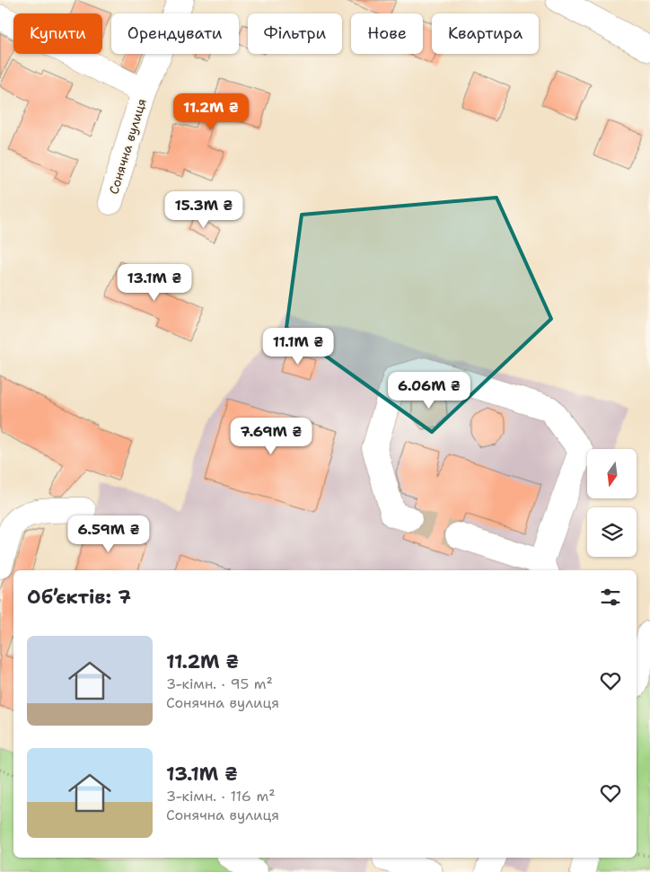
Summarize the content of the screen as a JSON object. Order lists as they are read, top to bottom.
{
  "streets": {
    "street": ["Сонячна вулиця"]
  },
  "north": "bottom",
  "page": {
    "chip": [
      "Купити",
      "Орендувати",
      "Фільтри",
      "Нове",
      "Квартира"
    ],
    "price": [
      "11.2M ₴",
      "15.3M ₴",
      "13.1M ₴",
      "11.1M ₴",
      "6.06M ₴",
      "7.69M ₴",
      "6.59M ₴"
    ],
    "heading": "Об’єктів: 7",
    "list": [
      {
        "name": "11.2M ₴",
        "note": "3-кімн. · 95 m² · Сонячна вулиця"
      },
      {
        "name": "13.1M ₴",
        "note": "3-кімн. · 116 m² · Сонячна вулиця"
      }
    ]
  }
}
